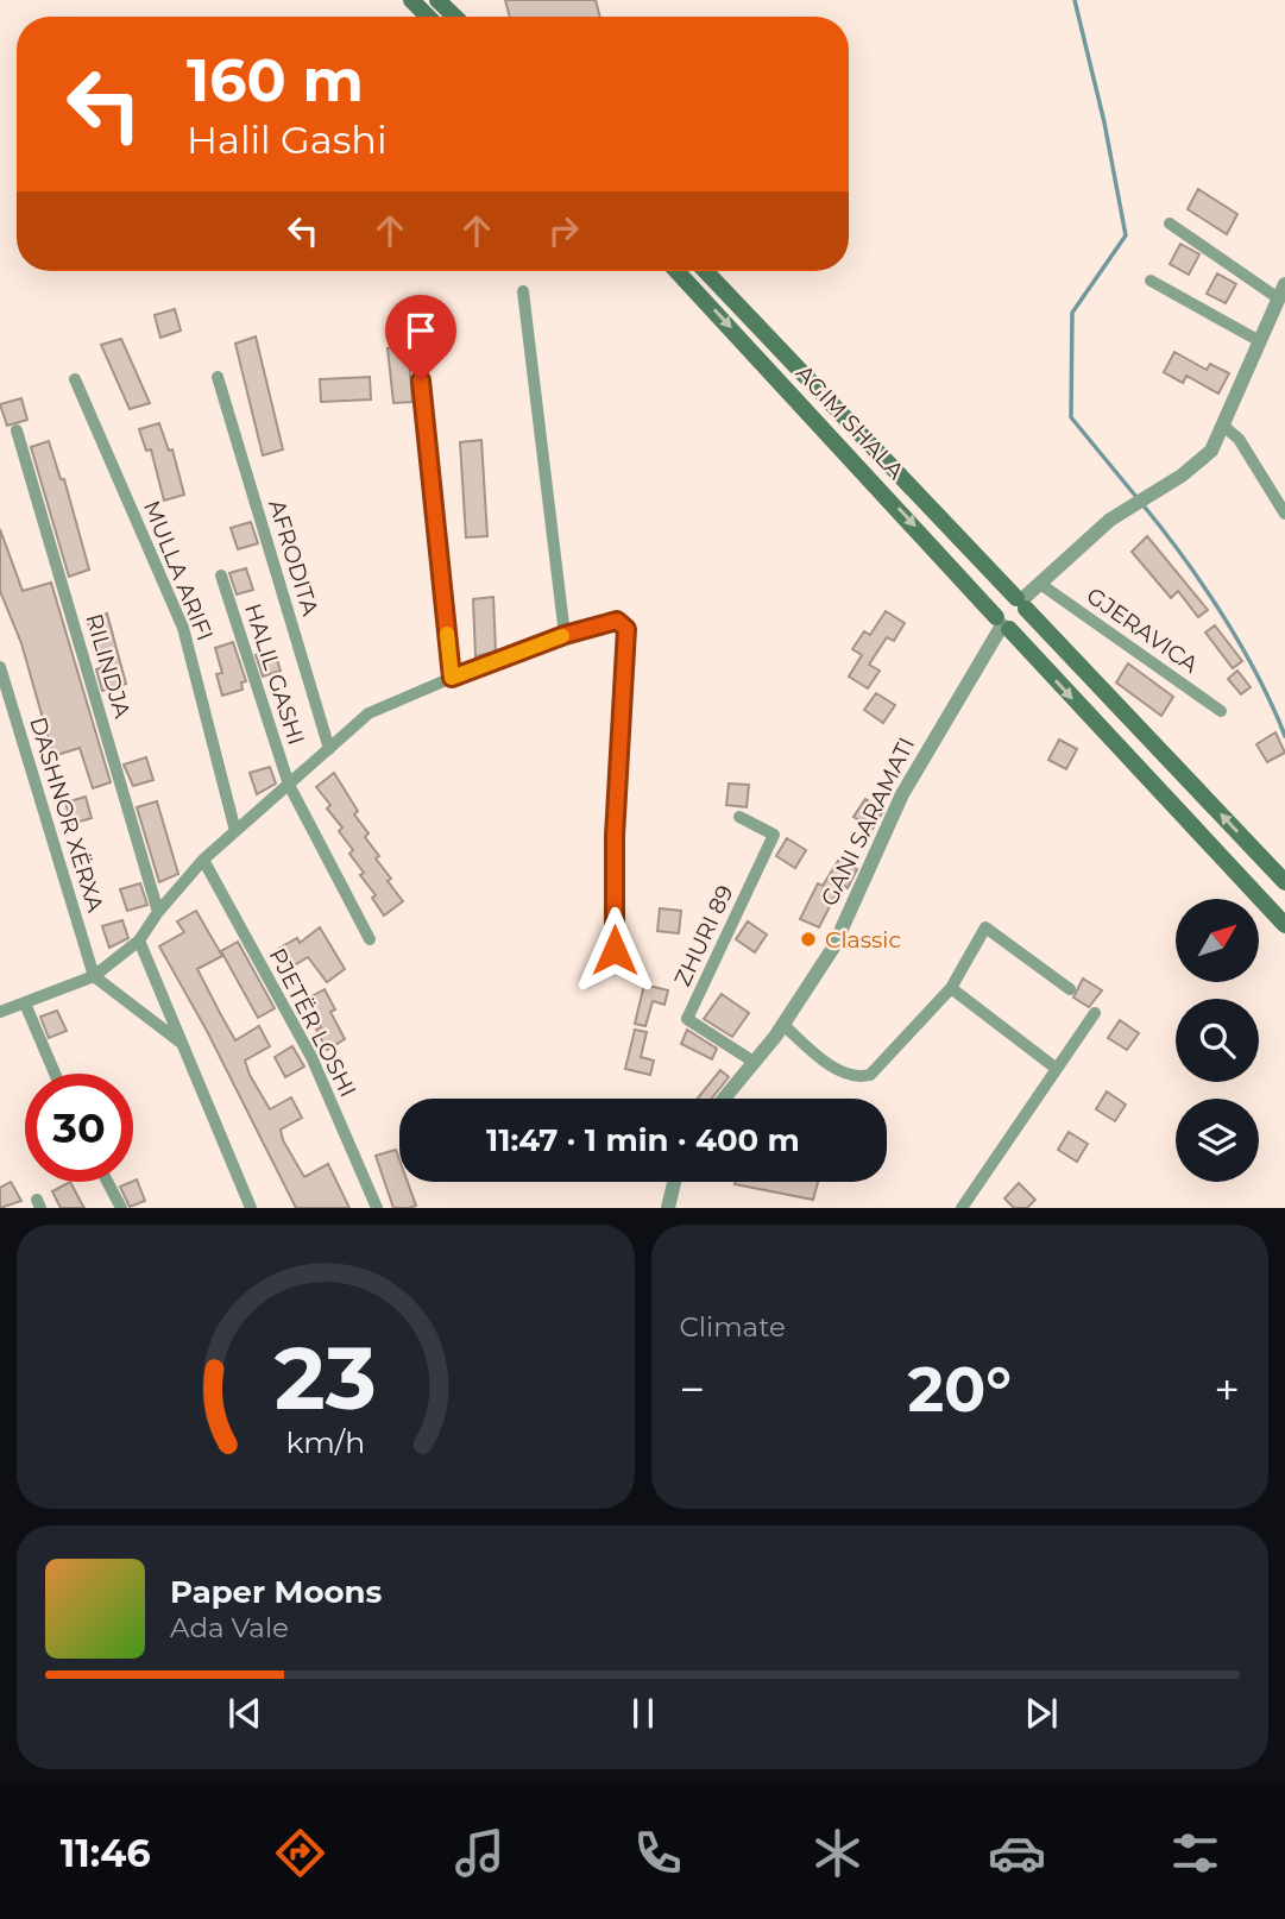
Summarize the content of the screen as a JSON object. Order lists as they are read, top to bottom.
{
  "streets": {
    "main road": ["AGIM SHALA"],
    "street": [
      "AFRODITA",
      "MULLA ARIFI",
      "GJERAVICA",
      "RILINDJA",
      "HALIL GASHI",
      "DASHNOR XËRXA",
      "GANI SARAMATI",
      "ZHURI 89",
      "PJETËR LOSHI"
    ]
  },
  "crossings": [
    ["AGIM SHALA", "GANI SARAMATI"],
    ["AFRODITA", "HALIL GASHI"],
    ["MULLA ARIFI", "HALIL GASHI"],
    ["RILINDJA", "HALIL GASHI"],
    ["HALIL GASHI", "DASHNOR XËRXA"],
    ["HALIL GASHI", "PJETËR LOSHI"],
    ["GANI SARAMATI", "ZHURI 89"]
  ],
  "places": ["Classic"],
  "north": "top right",
  "page": {
    "turn": ["160 m", "Halil Gashi"],
    "limit": "30",
    "trip": "11:47 · 1 min · 400 m",
    "tile": "Climate",
    "heat": ["−", "20°", "+"],
    "song": ["Paper Moons", "Ada Vale"],
    "tabs": "11:46",
    "gauge": ["23", "km/h"]
  }
}
